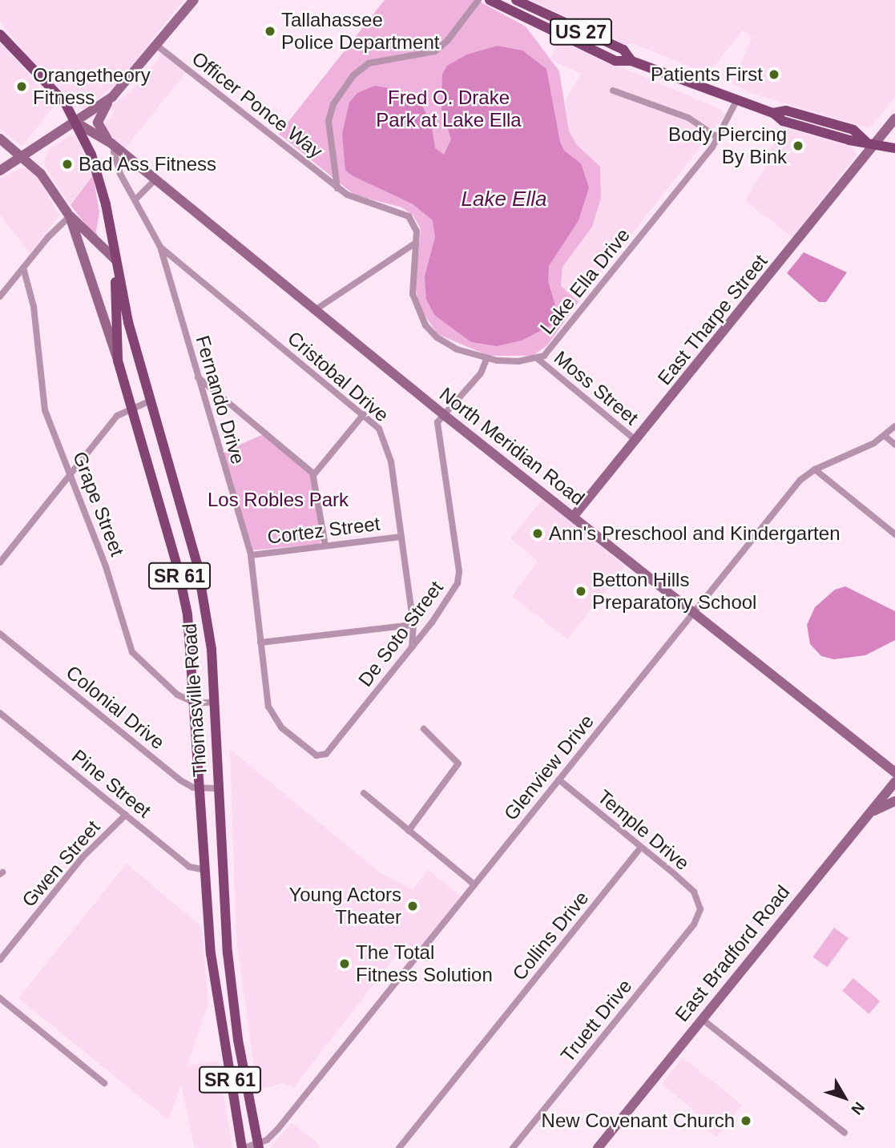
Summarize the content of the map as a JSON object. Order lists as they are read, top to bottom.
{
  "streets": {
    "main road": ["US 27", "SR 61", "Thomasville Road"],
    "street": [
      "Officer Ponce Way",
      "Lake Ella Drive",
      "East Tharpe Street",
      "Cristobal Drive",
      "Moss Street",
      "Fernando Drive",
      "North Meridian Road",
      "Grape Street",
      "Cortez Street",
      "De Soto Street",
      "Colonial Drive",
      "Glenview Drive",
      "Pine Street",
      "Temple Drive",
      "Gwen Street",
      "Collins Drive",
      "East Bradford Road",
      "Truett Drive"
    ]
  },
  "crossings": [
    ["US 27", "Lake Ella Drive"],
    ["US 27", "East Tharpe Street"],
    ["Officer Ponce Way", "Lake Ella Drive"],
    ["Lake Ella Drive", "Moss Street"],
    ["East Tharpe Street", "Moss Street"],
    ["East Tharpe Street", "North Meridian Road"],
    ["Cristobal Drive", "Fernando Drive"],
    ["Cristobal Drive", "Cortez Street"],
    ["Cristobal Drive", "De Soto Street"],
    ["Fernando Drive", "North Meridian Road"],
    ["Fernando Drive", "Cortez Street"],
    ["Fernando Drive", "De Soto Street"],
    ["North Meridian Road", "De Soto Street"],
    ["North Meridian Road", "Thomasville Road"],
    ["North Meridian Road", "Glenview Drive"],
    ["Grape Street", "Thomasville Road"],
    ["Thomasville Road", "Colonial Drive"],
    ["Thomasville Road", "Glenview Drive"],
    ["Thomasville Road", "Pine Street"],
    ["Glenview Drive", "Temple Drive"],
    ["Pine Street", "Gwen Street"],
    ["Temple Drive", "Collins Drive"],
    ["Temple Drive", "Truett Drive"]
  ],
  "water": ["Lake Ella"],
  "parks": ["Fred O. Drake Park at Lake Ella", "Los Robles Park"],
  "places": [
    "Tallahassee Police Department",
    "Patients First",
    "Orangetheory Fitness",
    "Body Piercing By Bink",
    "Bad Ass Fitness",
    "Ann's Preschool and Kindergarten",
    "Betton Hills Preparatory School",
    "Young Actors Theater",
    "The Total Fitness Solution",
    "New Covenant Church"
  ],
  "north": "bottom right"
}
